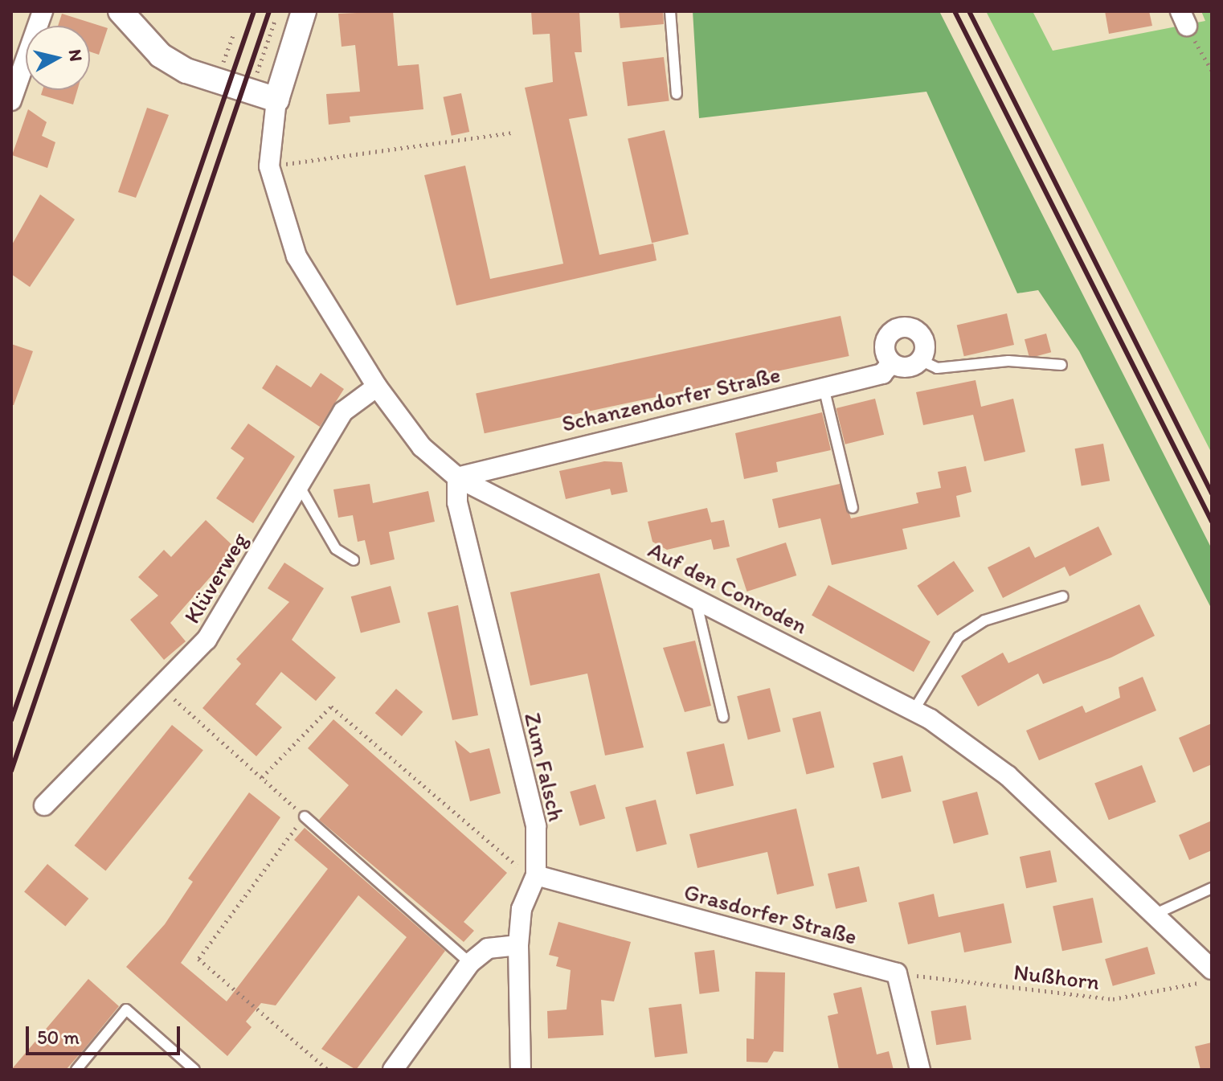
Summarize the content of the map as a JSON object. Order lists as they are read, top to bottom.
{
  "streets": {
    "street": [
      "Schanzendorfer Straße",
      "Klüverweg",
      "Auf den Conroden",
      "Zum Falsch",
      "Grasdorfer Straße"
    ],
    "path": ["Nußhorn"]
  },
  "crossings": [
    ["Schanzendorfer Straße", "Auf den Conroden"],
    ["Schanzendorfer Straße", "Zum Falsch"],
    ["Klüverweg", "Auf den Conroden"],
    ["Auf den Conroden", "Zum Falsch"],
    ["Zum Falsch", "Grasdorfer Straße"],
    ["Grasdorfer Straße", "Nußhorn"]
  ],
  "scale_bar": "50 m",
  "north": "right"
}
